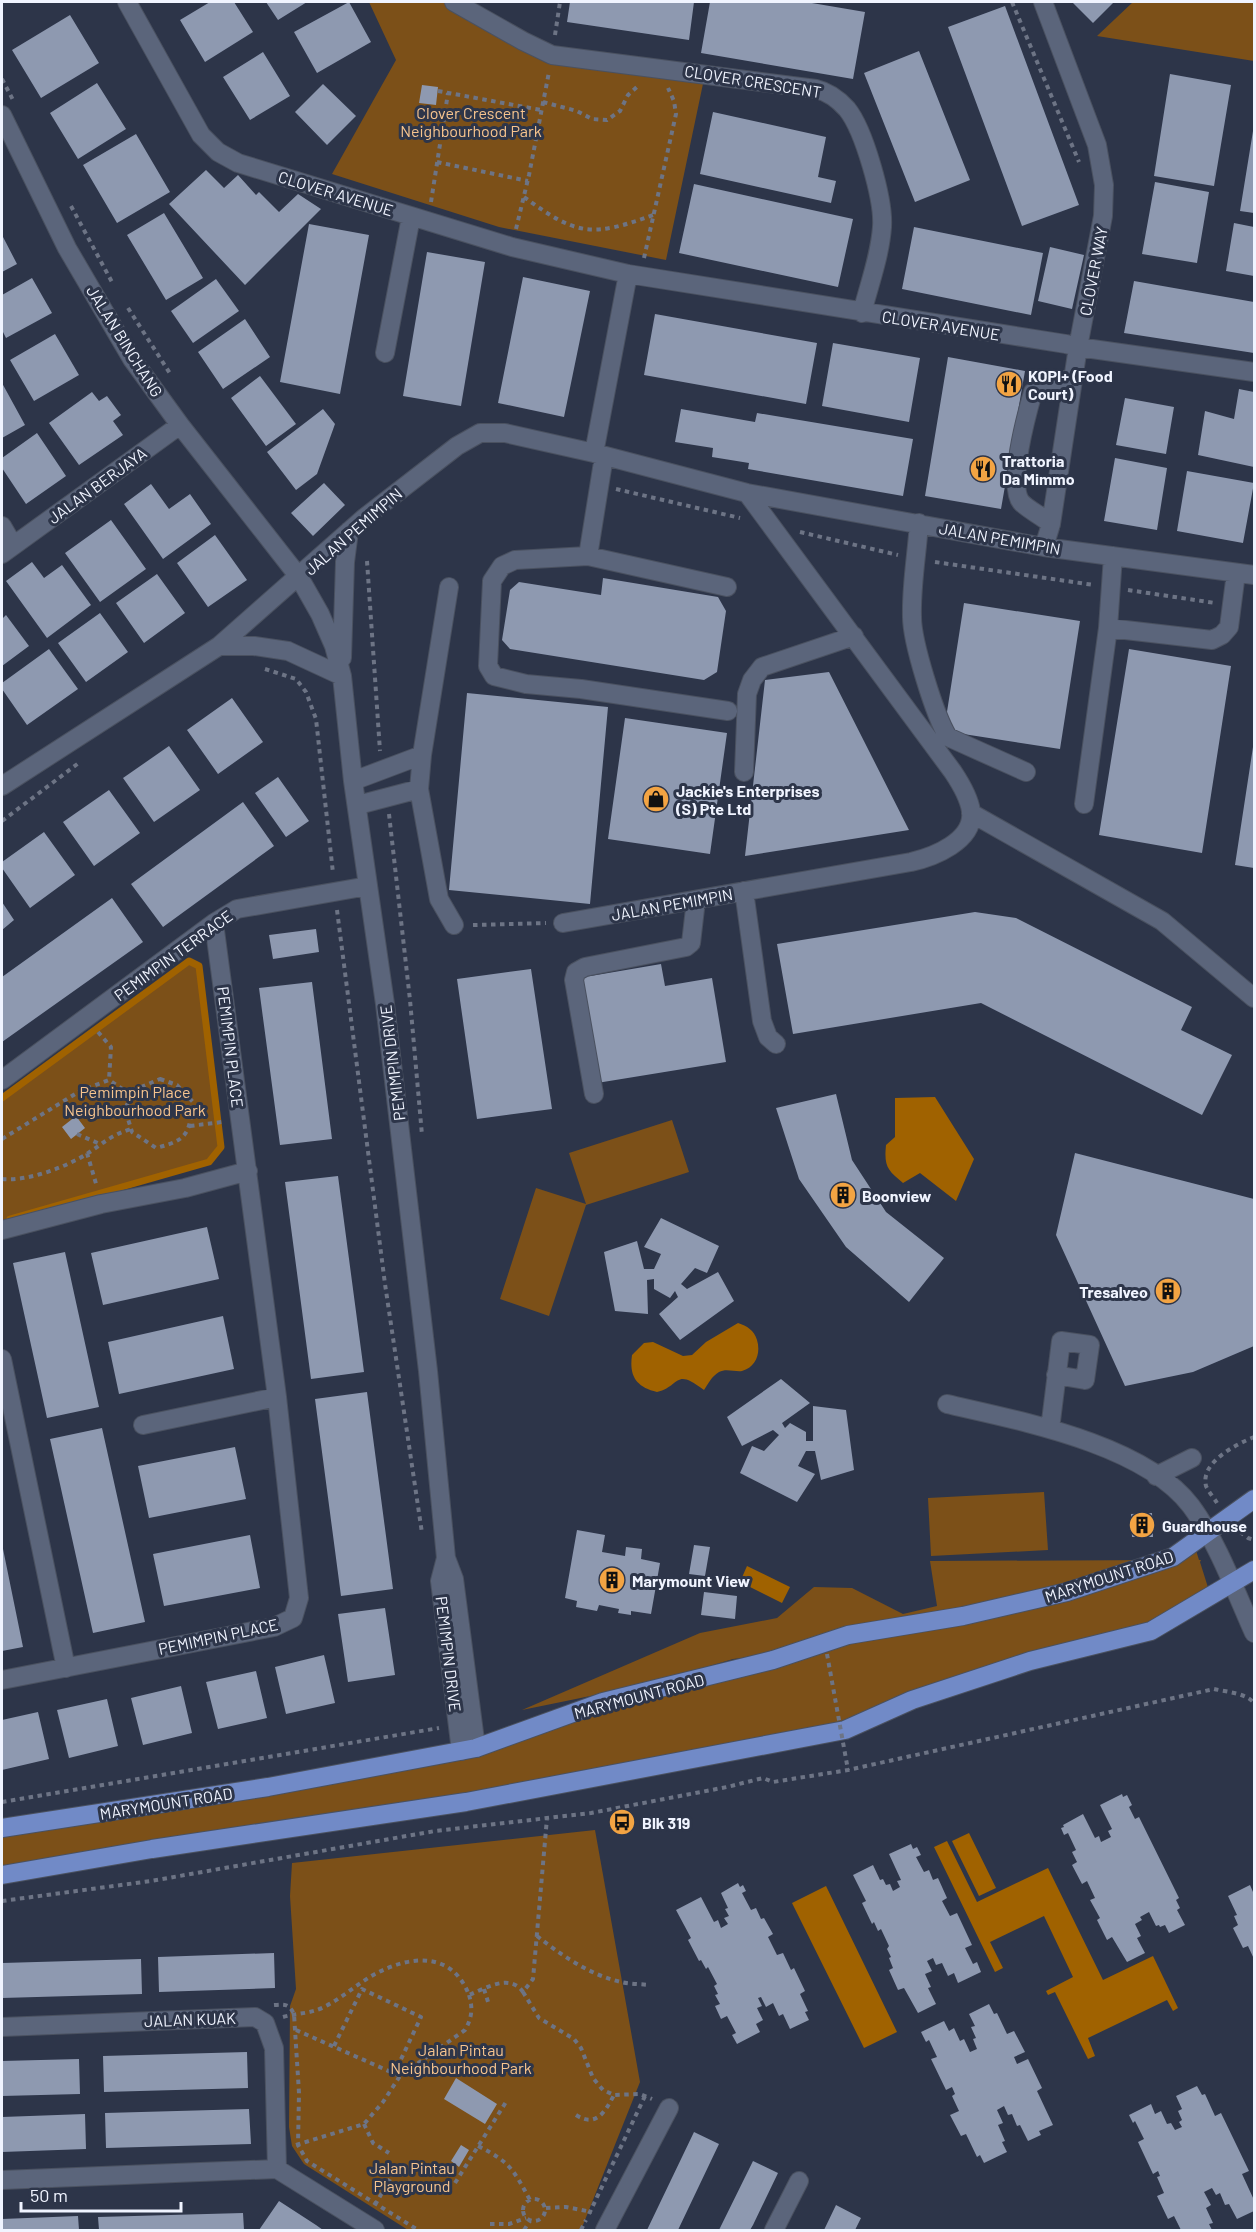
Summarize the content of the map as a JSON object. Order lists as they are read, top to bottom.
{
  "streets": {
    "main road": ["MARYMOUNT ROAD"],
    "street": [
      "CLOVER CRESCENT",
      "CLOVER AVENUE",
      "CLOVER WAY",
      "JALAN BINCHANG",
      "JALAN BERJAYA",
      "JALAN PEMIMPIN",
      "PEMIMPIN TERRACE",
      "PEMIMPIN PLACE",
      "PEMIMPIN DRIVE",
      "JALAN KUAK"
    ]
  },
  "crossings": [
    ["CLOVER CRESCENT", "CLOVER AVENUE"],
    ["CLOVER AVENUE", "CLOVER WAY"],
    ["CLOVER WAY", "JALAN PEMIMPIN"],
    ["JALAN BINCHANG", "JALAN BERJAYA"],
    ["JALAN BINCHANG", "JALAN PEMIMPIN"],
    ["JALAN BINCHANG", "PEMIMPIN DRIVE"],
    ["JALAN PEMIMPIN", "PEMIMPIN DRIVE"],
    ["PEMIMPIN TERRACE", "PEMIMPIN PLACE"],
    ["PEMIMPIN TERRACE", "PEMIMPIN DRIVE"],
    ["PEMIMPIN DRIVE", "MARYMOUNT ROAD"]
  ],
  "parks": [
    "Clover Crescent Neighbourhood Park",
    "Pemimpin Place Neighbourhood Park",
    "Jalan Pintau Neighbourhood Park",
    "Jalan Pintau Playground"
  ],
  "places": {
    "restaurant": ["KOPI+ (Food Court)", "Trattoria Da Mimmo"],
    "shop": ["Jackie's Enterprises (S) Pte Ltd"],
    "building": [
      "Boonview",
      "Tresalveo",
      "Guardhouse",
      "Marymount View"
    ],
    "bus stop": ["Blk 319"]
  },
  "scale_bar": "50 m"
}
